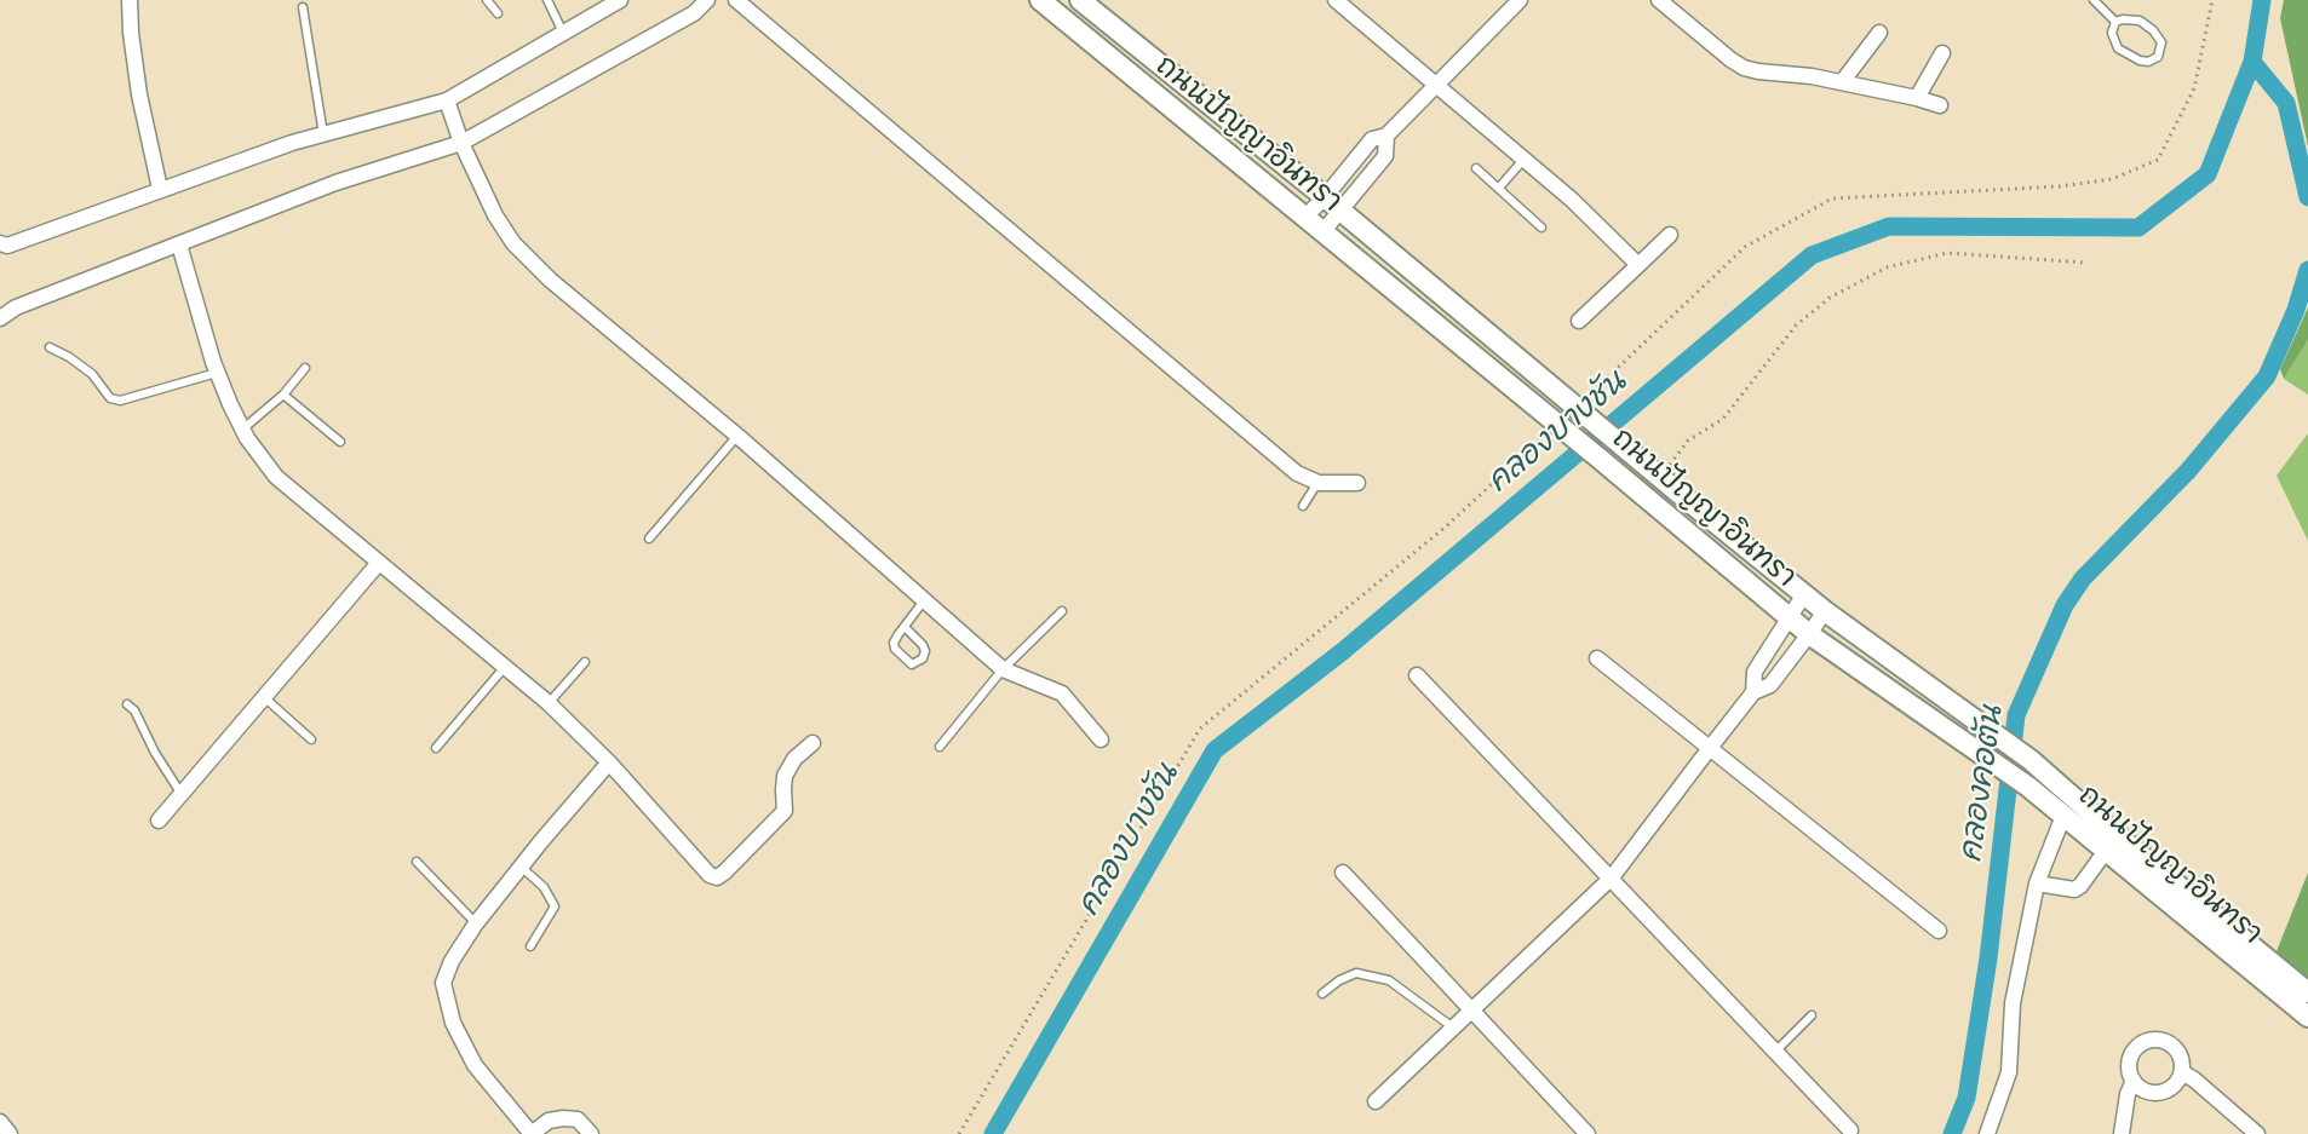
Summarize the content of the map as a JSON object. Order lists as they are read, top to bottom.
{
  "streets": {
    "main road": ["ถนนปัญญาอินทรา"]
  },
  "water": ["คลองบางชัน", "คลองคอตัน"]
}
